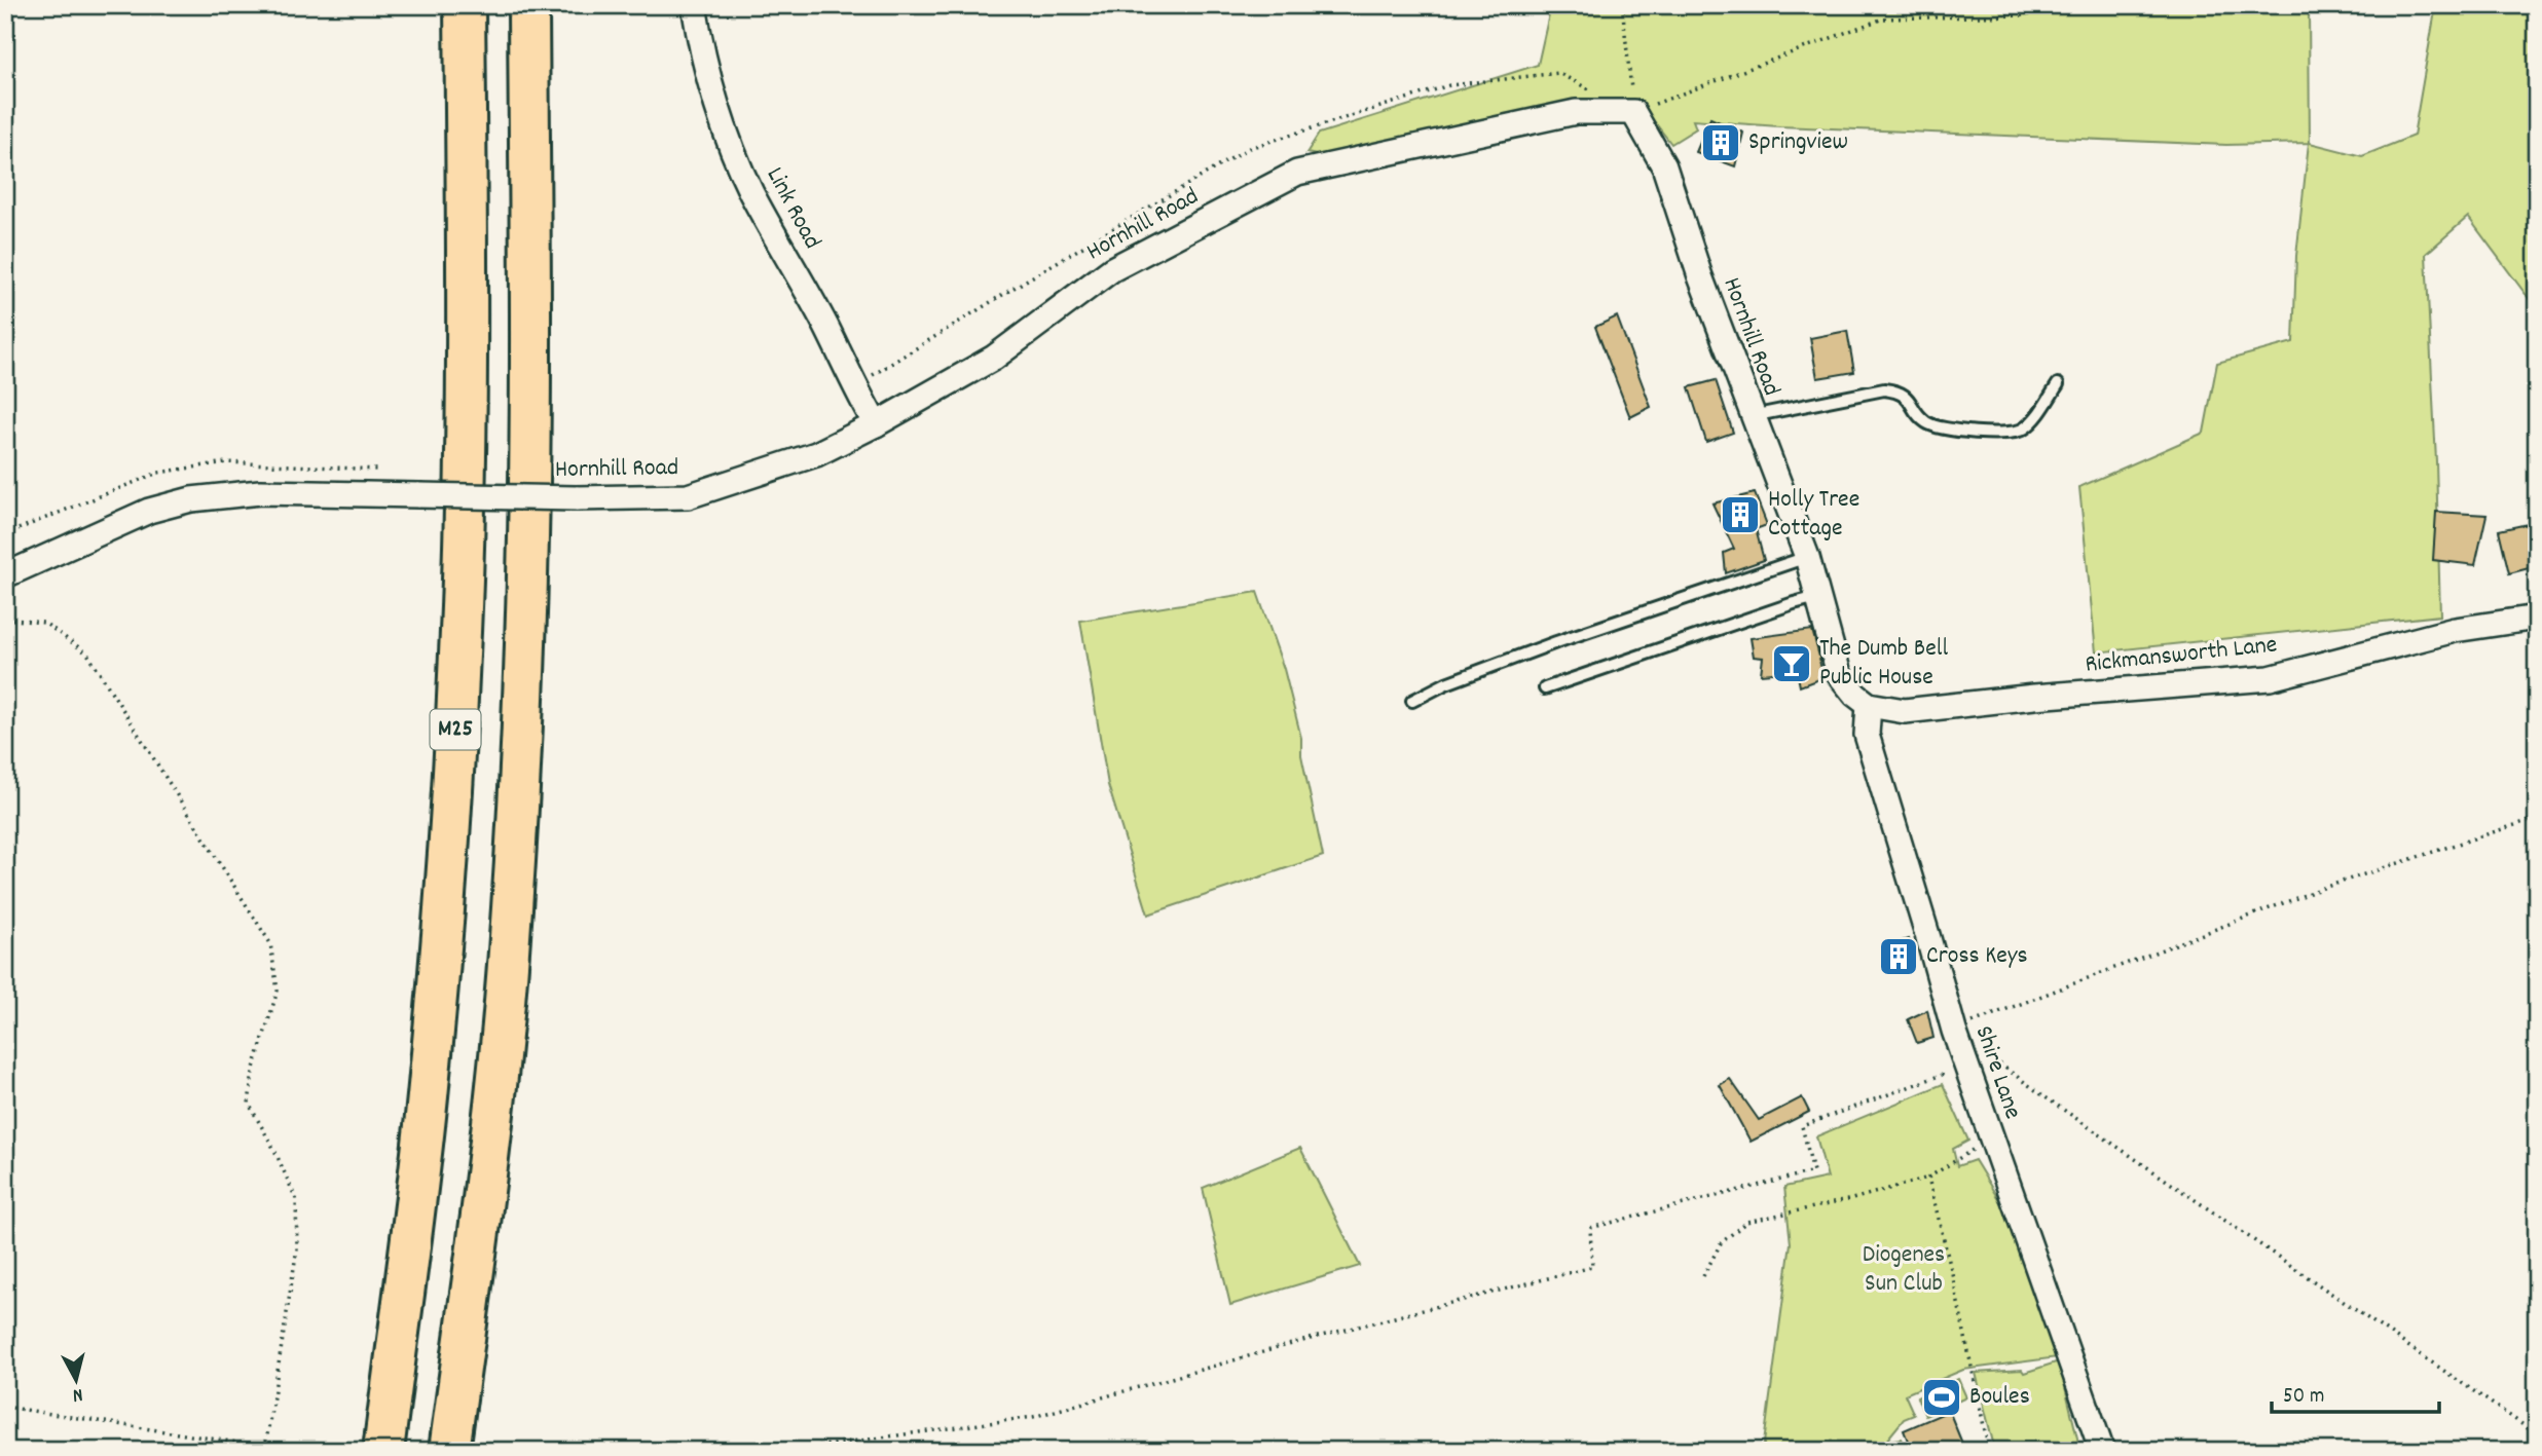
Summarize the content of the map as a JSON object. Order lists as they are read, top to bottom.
{
  "streets": {
    "highway": ["M25"],
    "street": [
      "Link Road",
      "Hornhill Road",
      "Rickmansworth Lane",
      "Shire Lane"
    ]
  },
  "crossings": [
    ["Link Road", "Hornhill Road"],
    ["Hornhill Road", "Rickmansworth Lane"],
    ["Hornhill Road", "Shire Lane"],
    ["Rickmansworth Lane", "Shire Lane"]
  ],
  "parks": ["Diogenes Sun Club"],
  "places": {
    "building": ["Springview", "Holly Tree Cottage", "Cross Keys"],
    "bar": ["The Dumb Bell Public House"],
    "sports": ["Boules"]
  },
  "scale_bar": "50 m",
  "north": "bottom"
}
